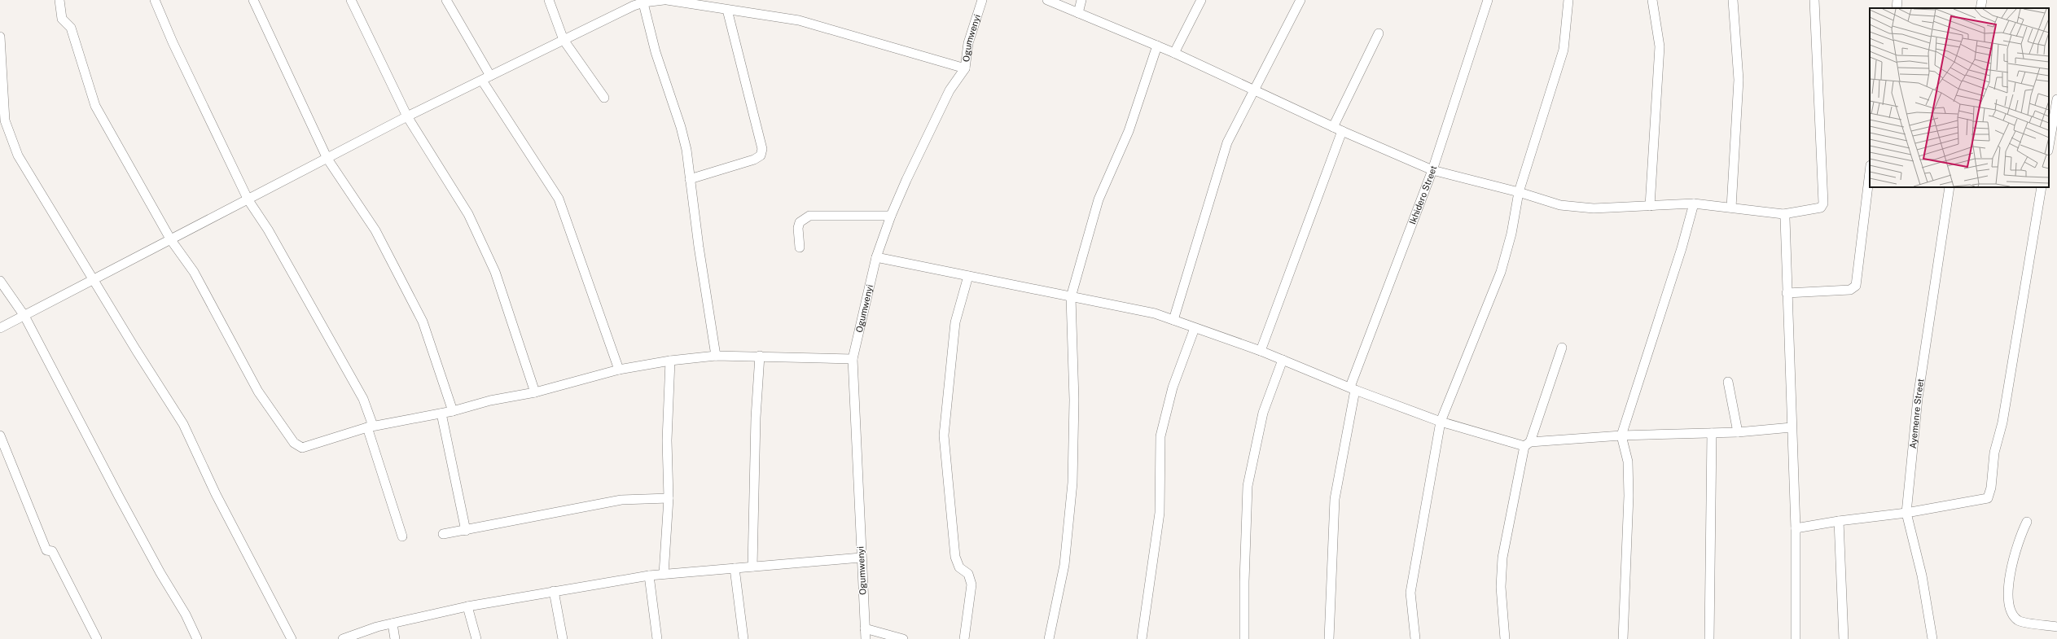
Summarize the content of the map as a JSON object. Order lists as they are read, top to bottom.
{
  "streets": {
    "street": ["Ogumwenyi", "Ikhidero Street", "Ayemenre Street"]
  }
}
